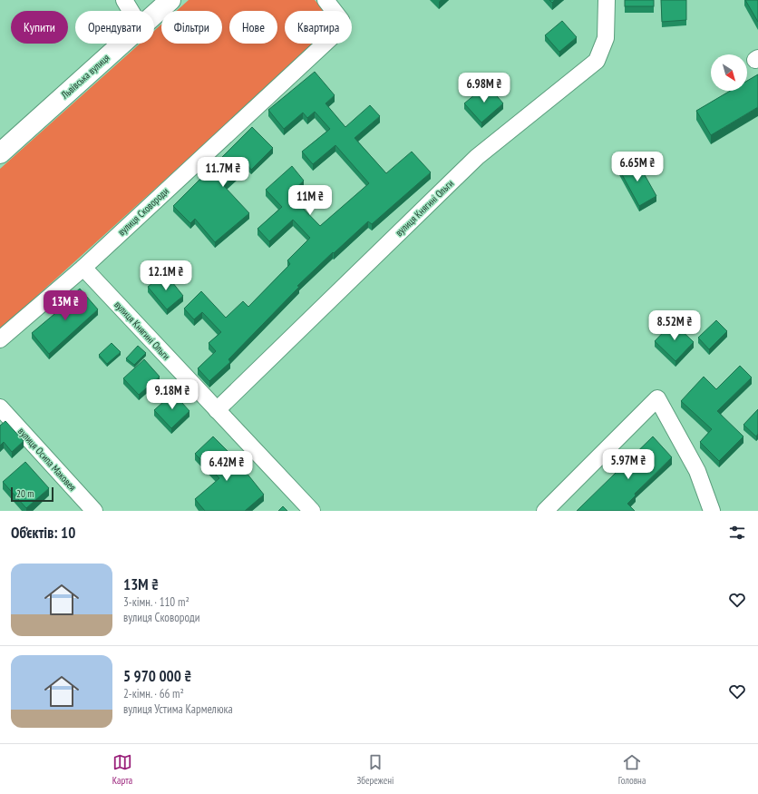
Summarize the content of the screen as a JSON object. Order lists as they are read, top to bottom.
{
  "streets": {
    "main road": ["Львівська вулиця"],
    "street": ["вулиця Княгині Ольги", "вулиця Сковороди", "вулиця Осипа Маковея"]
  },
  "crossings": [
    ["вулиця Княгині Ольги", "вулиця Сковороди"]
  ],
  "scale_bar": "20 m",
  "north": "bottom right",
  "page": {
    "chip": [
      "Купити",
      "Орендувати",
      "Фільтри",
      "Нове",
      "Квартира"
    ],
    "price": [
      "6.98M ₴",
      "6.65M ₴",
      "11.7M ₴",
      "11M ₴",
      "12.1M ₴",
      "13M ₴",
      "8.52M ₴",
      "9.18M ₴",
      "5.97M ₴",
      "6.42M ₴"
    ],
    "scale": "20 m",
    "heading": "Об’єктів: 10",
    "list": [
      {
        "name": "13M ₴",
        "note": "3-кімн. · 110 m² · вулиця Сковороди"
      },
      {
        "name": "5 970 000 ₴",
        "note": "2-кімн. · 66 m² · вулиця Устима Кармелюка"
      }
    ],
    "tabs": ["Карта", "Збережені", "Головна"]
  }
}
